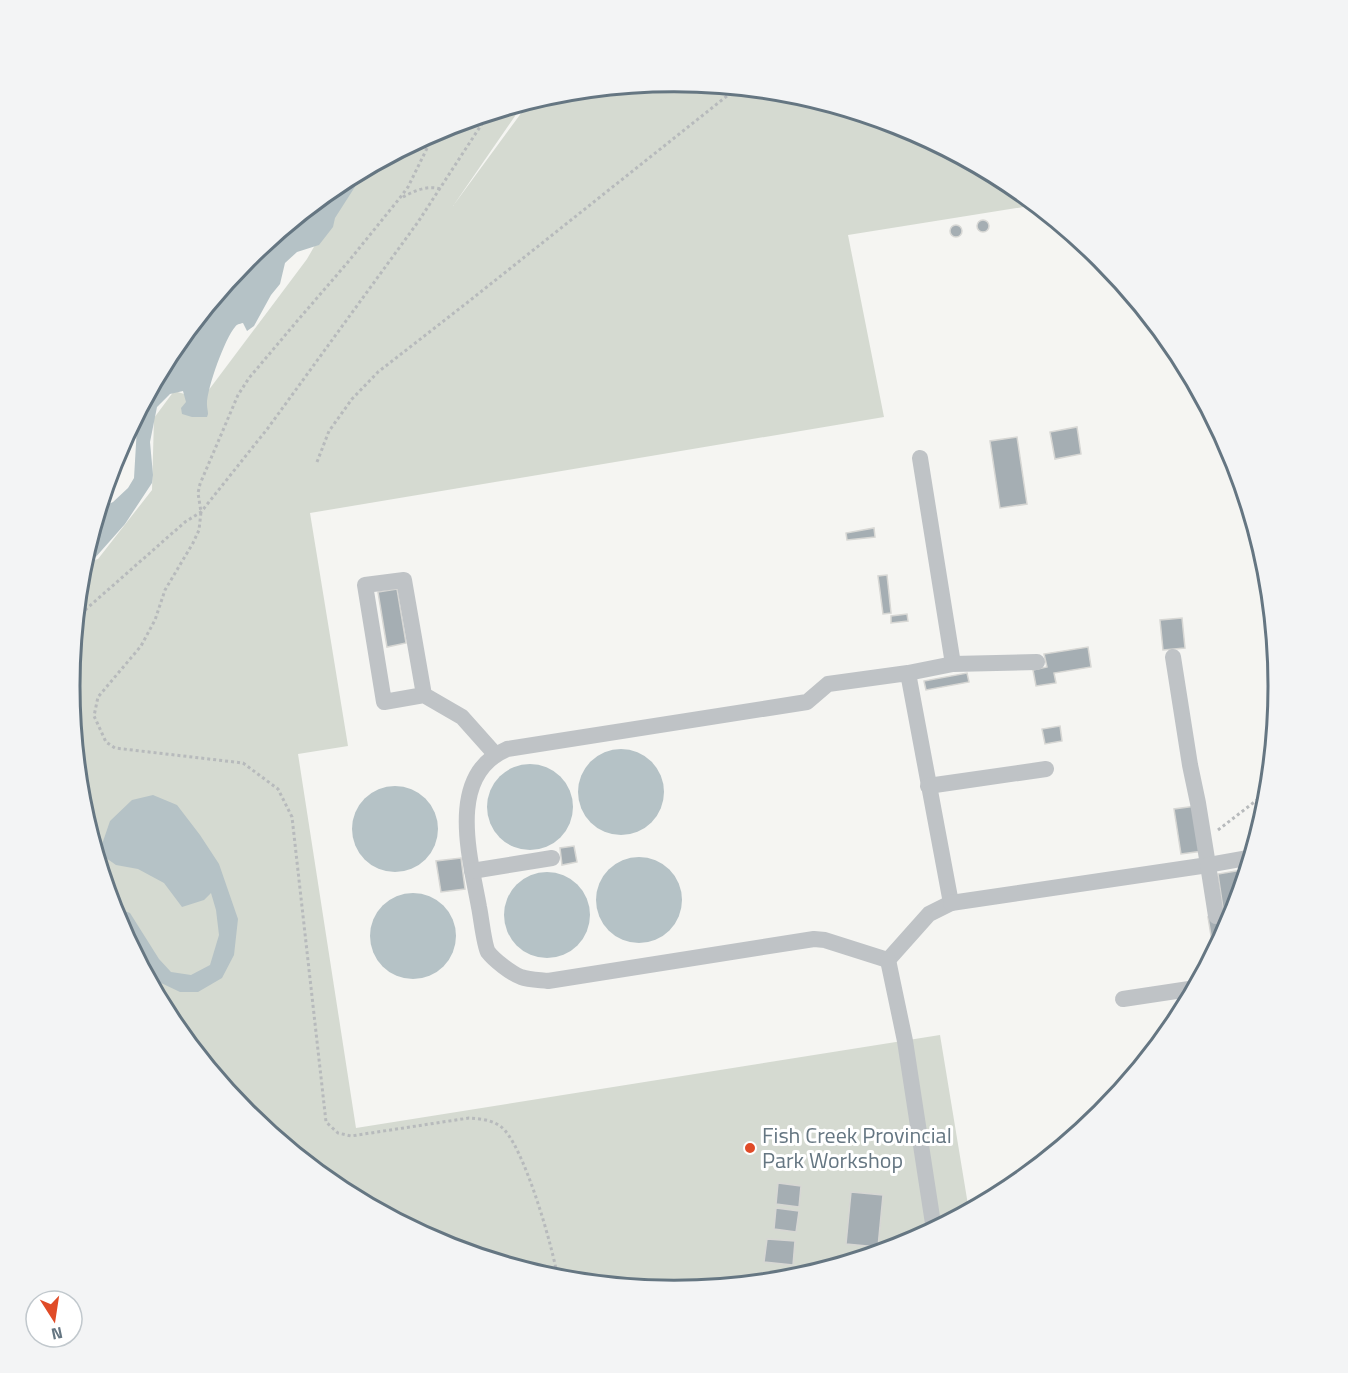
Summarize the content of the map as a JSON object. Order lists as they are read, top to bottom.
{
  "places": ["Fish Creek Provincial Park Workshop"],
  "north": "bottom"
}
